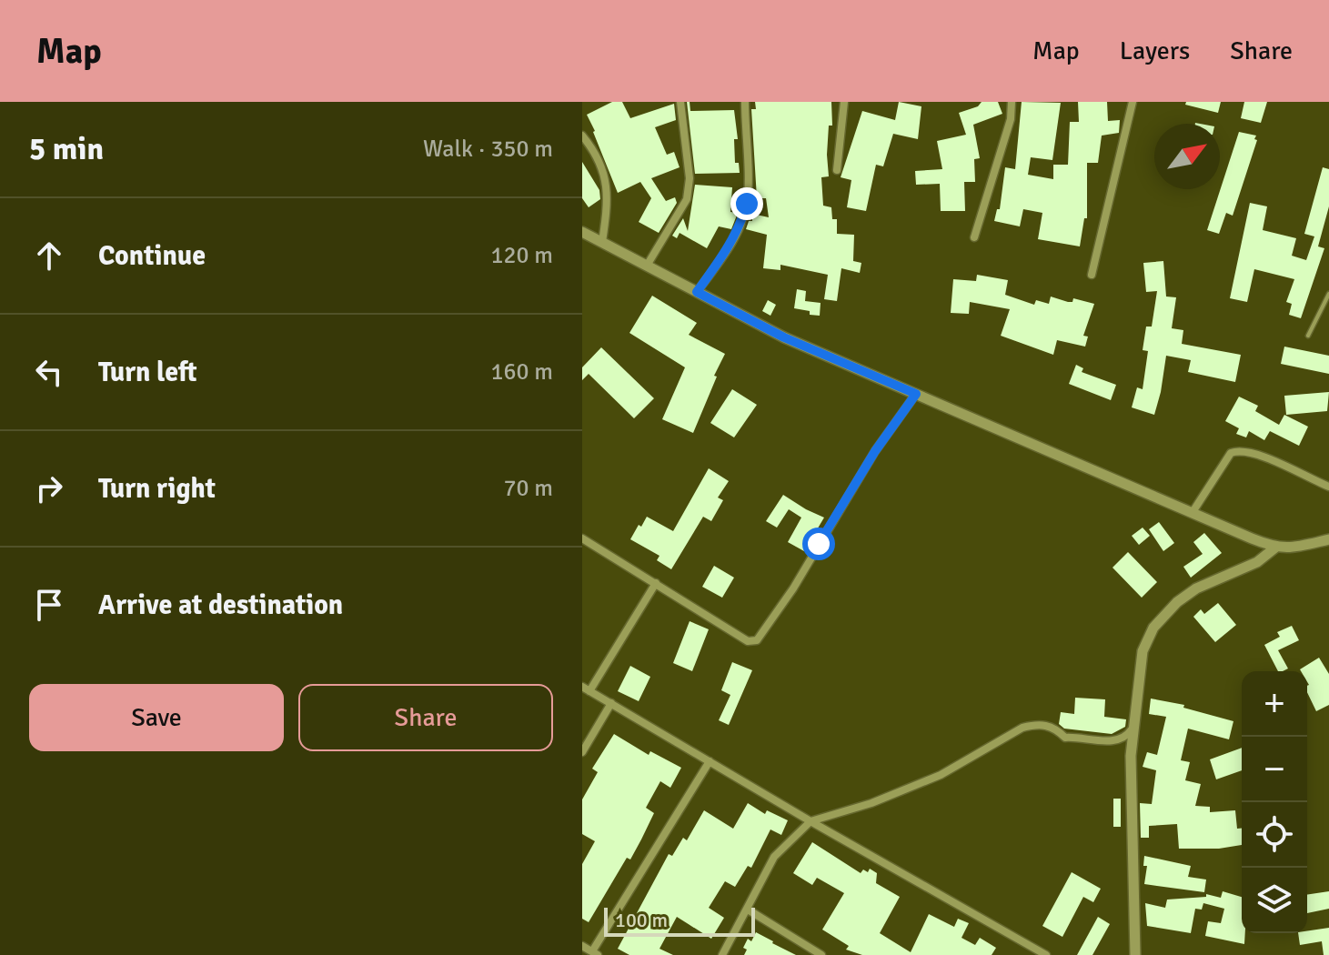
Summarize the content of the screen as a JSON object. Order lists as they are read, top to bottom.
{
  "scale_bar": "100 m",
  "north": "top right",
  "page": {
    "header": "Map",
    "nav": ["Map", "Layers", "Share"],
    "heading": ["5 min", "Walk · 350 m"],
    "list": [
      ["Continue", "120 m"],
      ["Turn left", "160 m"],
      ["Turn right", "70 m"],
      "Arrive at destination"
    ],
    "buttons": ["Save", "Share"],
    "map_buttons": ["+", "−"],
    "scale": "100 m"
  }
}
